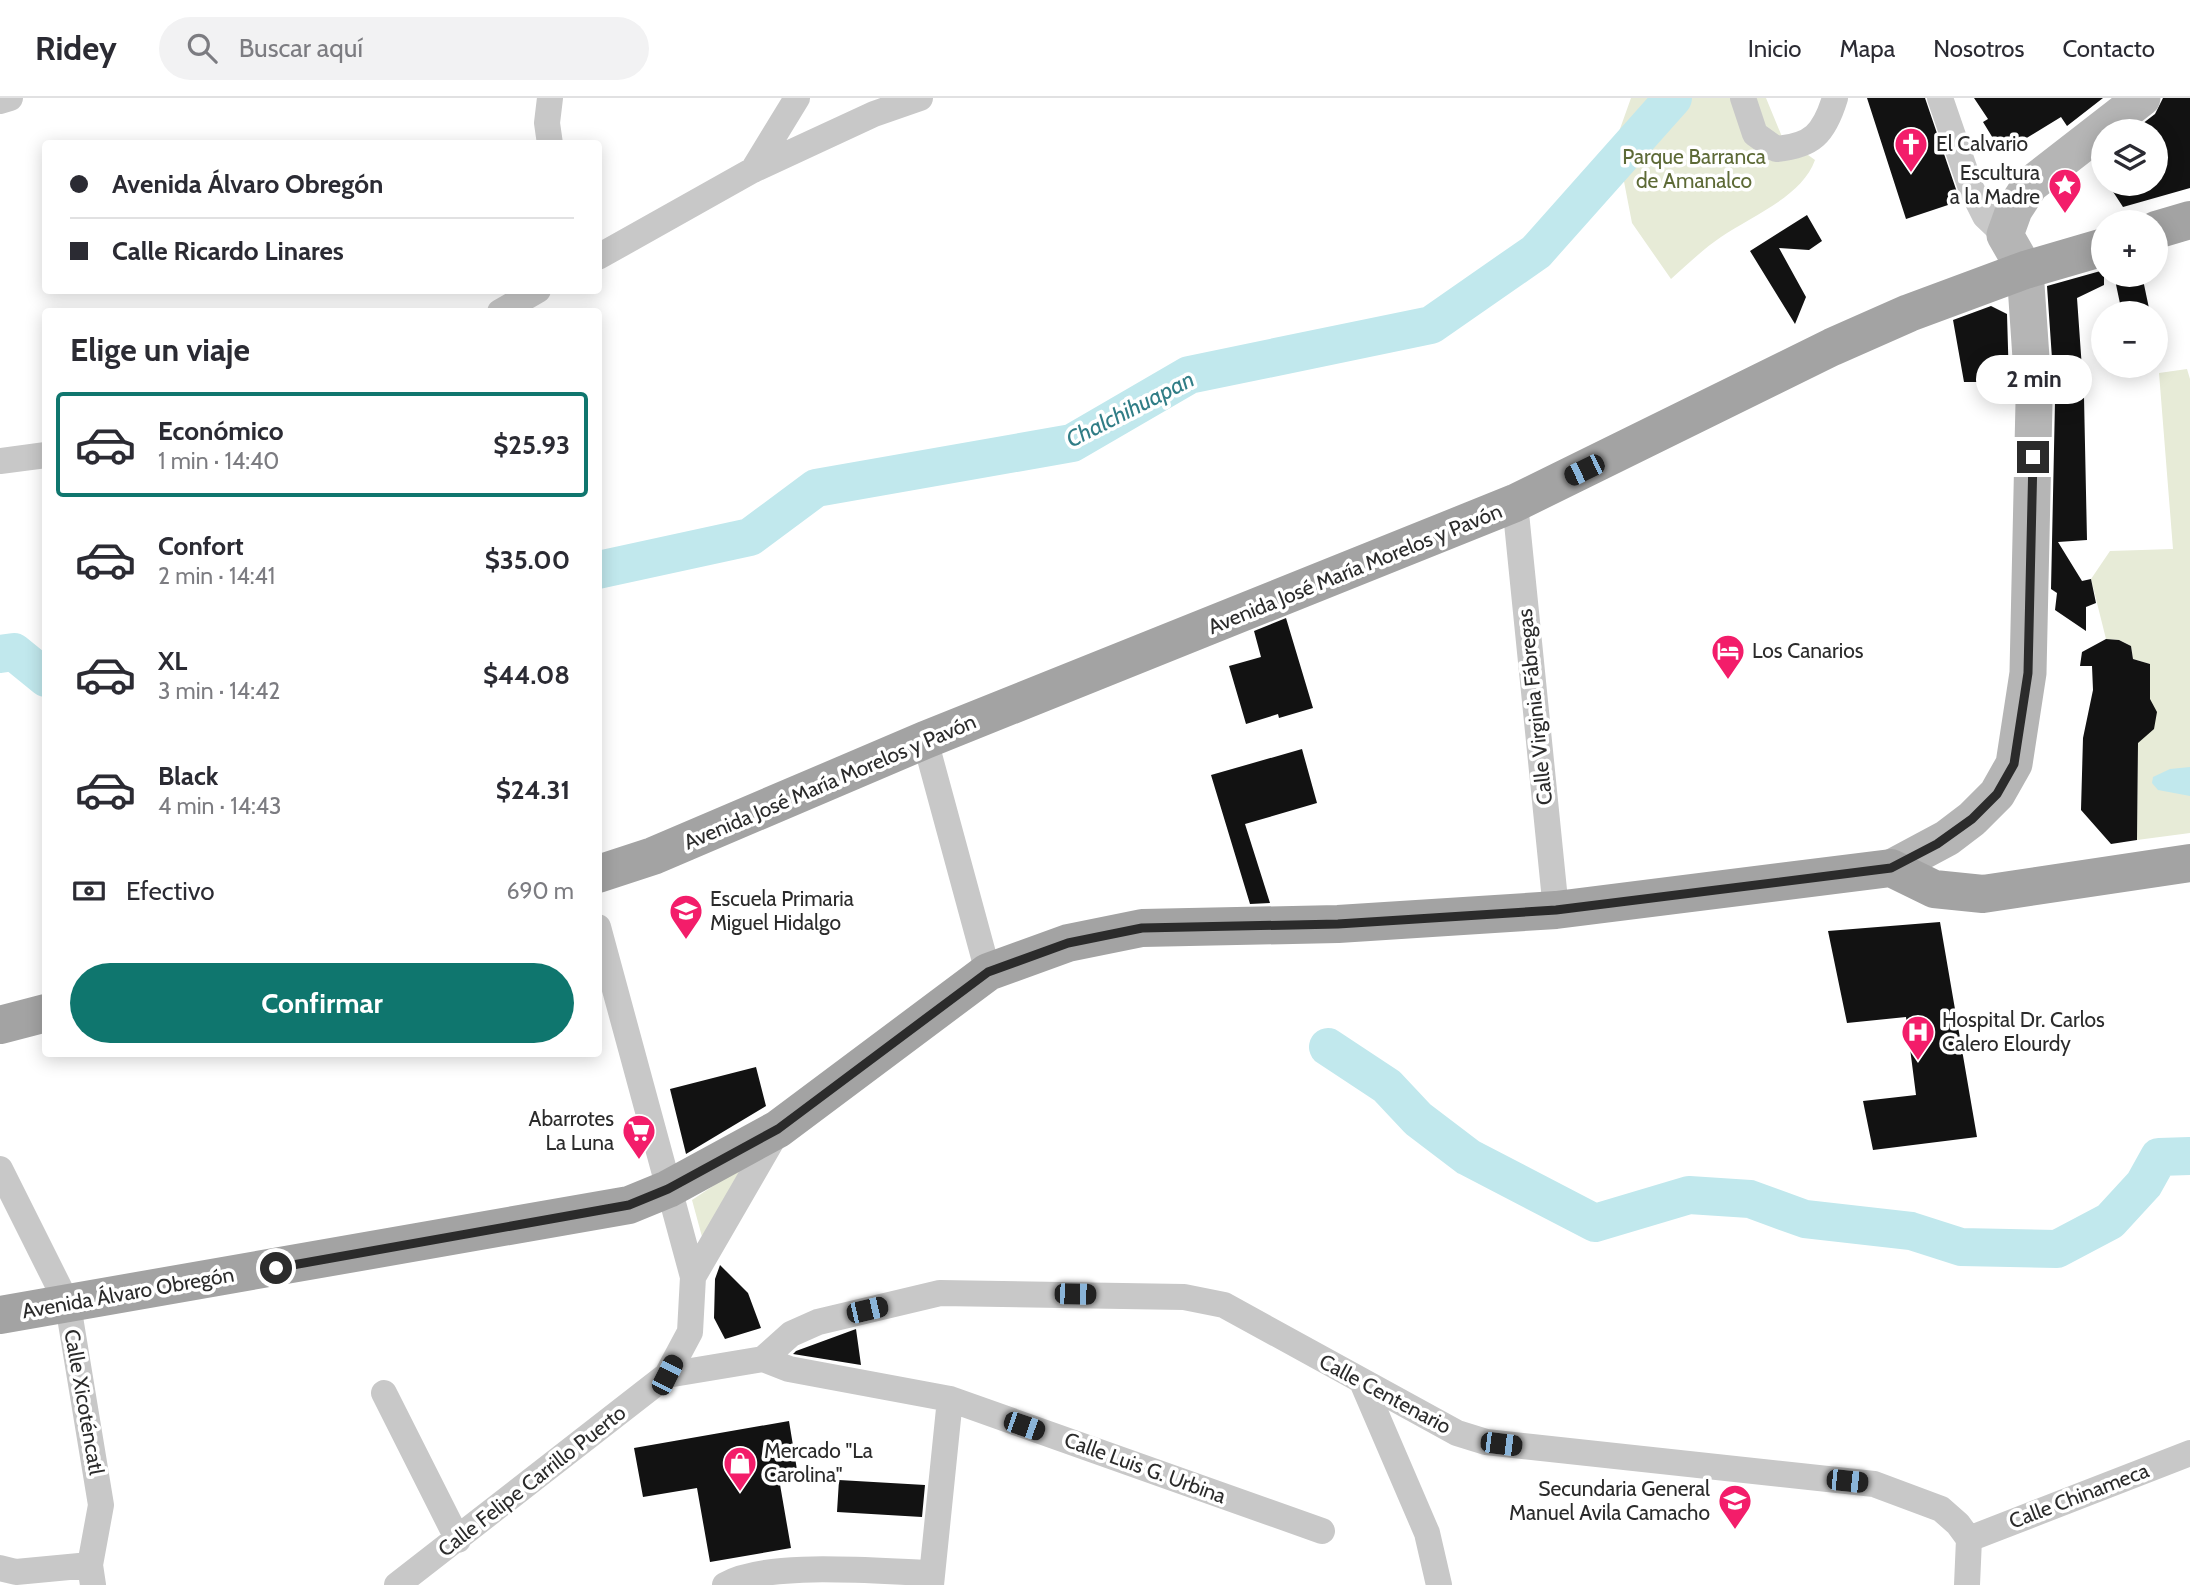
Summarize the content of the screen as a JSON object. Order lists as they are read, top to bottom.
{
  "streets": {
    "main road": ["Avenida José María Morelos y Pavón", "Avenida Álvaro Obregón"],
    "street": [
      "Calle Virginia Fábregas",
      "Calle Centenario",
      "Calle Xicoténcatl",
      "Calle Luis G. Urbina",
      "Calle Felipe Carrillo Puerto",
      "Calle Chinameca"
    ]
  },
  "crossings": [
    ["Avenida José María Morelos y Pavón", "Calle Virginia Fábregas"],
    ["Calle Virginia Fábregas", "Avenida Álvaro Obregón"],
    ["Avenida Álvaro Obregón", "Calle Xicoténcatl"],
    ["Calle Centenario", "Calle Luis G. Urbina"],
    ["Calle Centenario", "Calle Chinameca"]
  ],
  "water": ["Chalchihuapan"],
  "parks": ["Parque Barranca de Amanalco"],
  "places": {
    "church": ["El Calvario"],
    "place": ["Escultura a la Madre"],
    "hotel": ["Los Canarios"],
    "school or university": ["Escuela Primaria Miguel Hidalgo", "Secundaria General Manuel Avila Camacho"],
    "hospital": ["Hospital Dr. Carlos Calero Elourdy"],
    "supermarket": ["Abarrotes La Luna"],
    "shop": ["Mercado \"La Carolina\""]
  },
  "page": {
    "header": "Ridey",
    "search": "Buscar aquí",
    "nav": [
      "Inicio",
      "Mapa",
      "Nosotros",
      "Contacto"
    ],
    "map_buttons": ["+", "−"],
    "banner": ["Avenida Álvaro Obregón", "Calle Ricardo Linares"],
    "heading": "Elige un viaje",
    "bubble": "2 min",
    "list": [
      {
        "name": "Económico",
        "note": "1 min · 14:40",
        "value": "$25.93"
      },
      {
        "name": "Confort",
        "note": "2 min · 14:41",
        "value": "$35.00"
      },
      {
        "name": "XL",
        "note": "3 min · 14:42",
        "value": "$44.08"
      },
      {
        "name": "Black",
        "note": "4 min · 14:43",
        "value": "$24.31"
      }
    ],
    "pay": ["Efectivo", "690 m"],
    "buttons": "Confirmar"
  }
}
